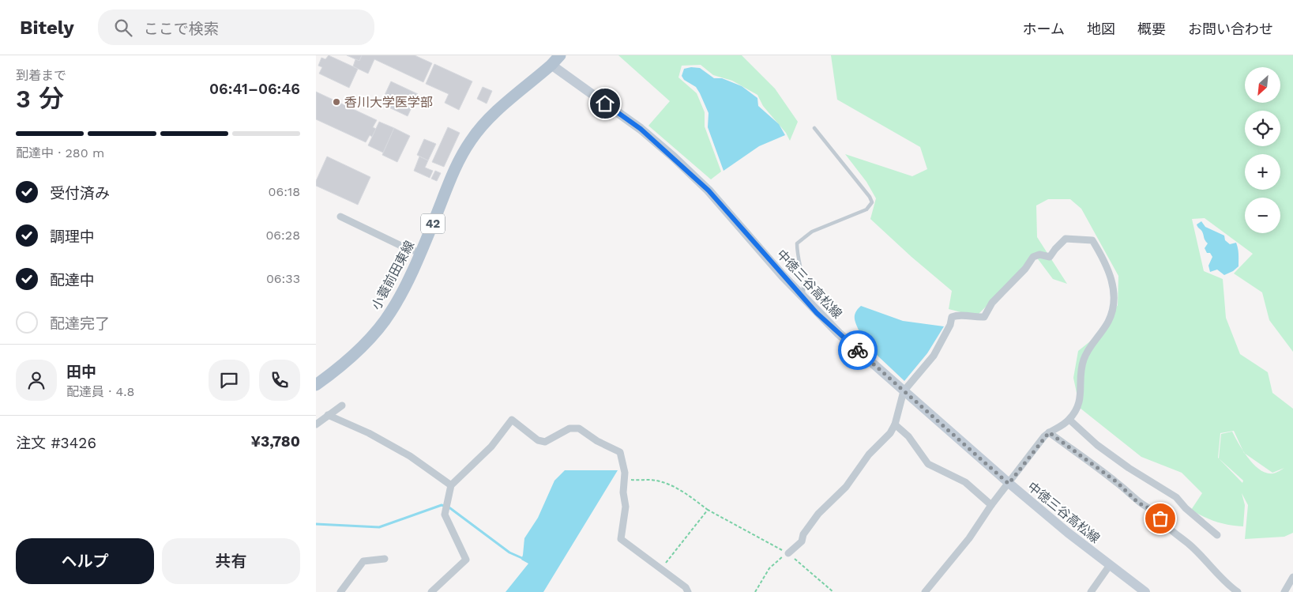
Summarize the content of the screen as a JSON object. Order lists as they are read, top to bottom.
{
  "streets": {
    "main road": ["42", "小蓑前田東線", "中徳三谷高松線"]
  },
  "crossings": [
    ["小蓑前田東線", "中徳三谷高松線"]
  ],
  "places": ["香川大学医学部"],
  "north": "bottom left",
  "page": {
    "header": "Bitely",
    "search": "ここで検索",
    "nav": [
      "ホーム",
      "地図",
      "概要",
      "お問い合わせ"
    ],
    "heading": ["3 分", "到着まで", "06:41–06:46"],
    "panel": [
      "田中",
      "配達員 · 4.8",
      "注文 #3426",
      "¥3,780"
    ],
    "map_buttons": ["+", "−"],
    "bar": "配達中 · 280 m",
    "list": [
      ["受付済み", "06:18"],
      ["調理中", "06:28"],
      ["配達中", "06:33"],
      "配達完了"
    ],
    "buttons": ["ヘルプ", "共有"]
  }
}
